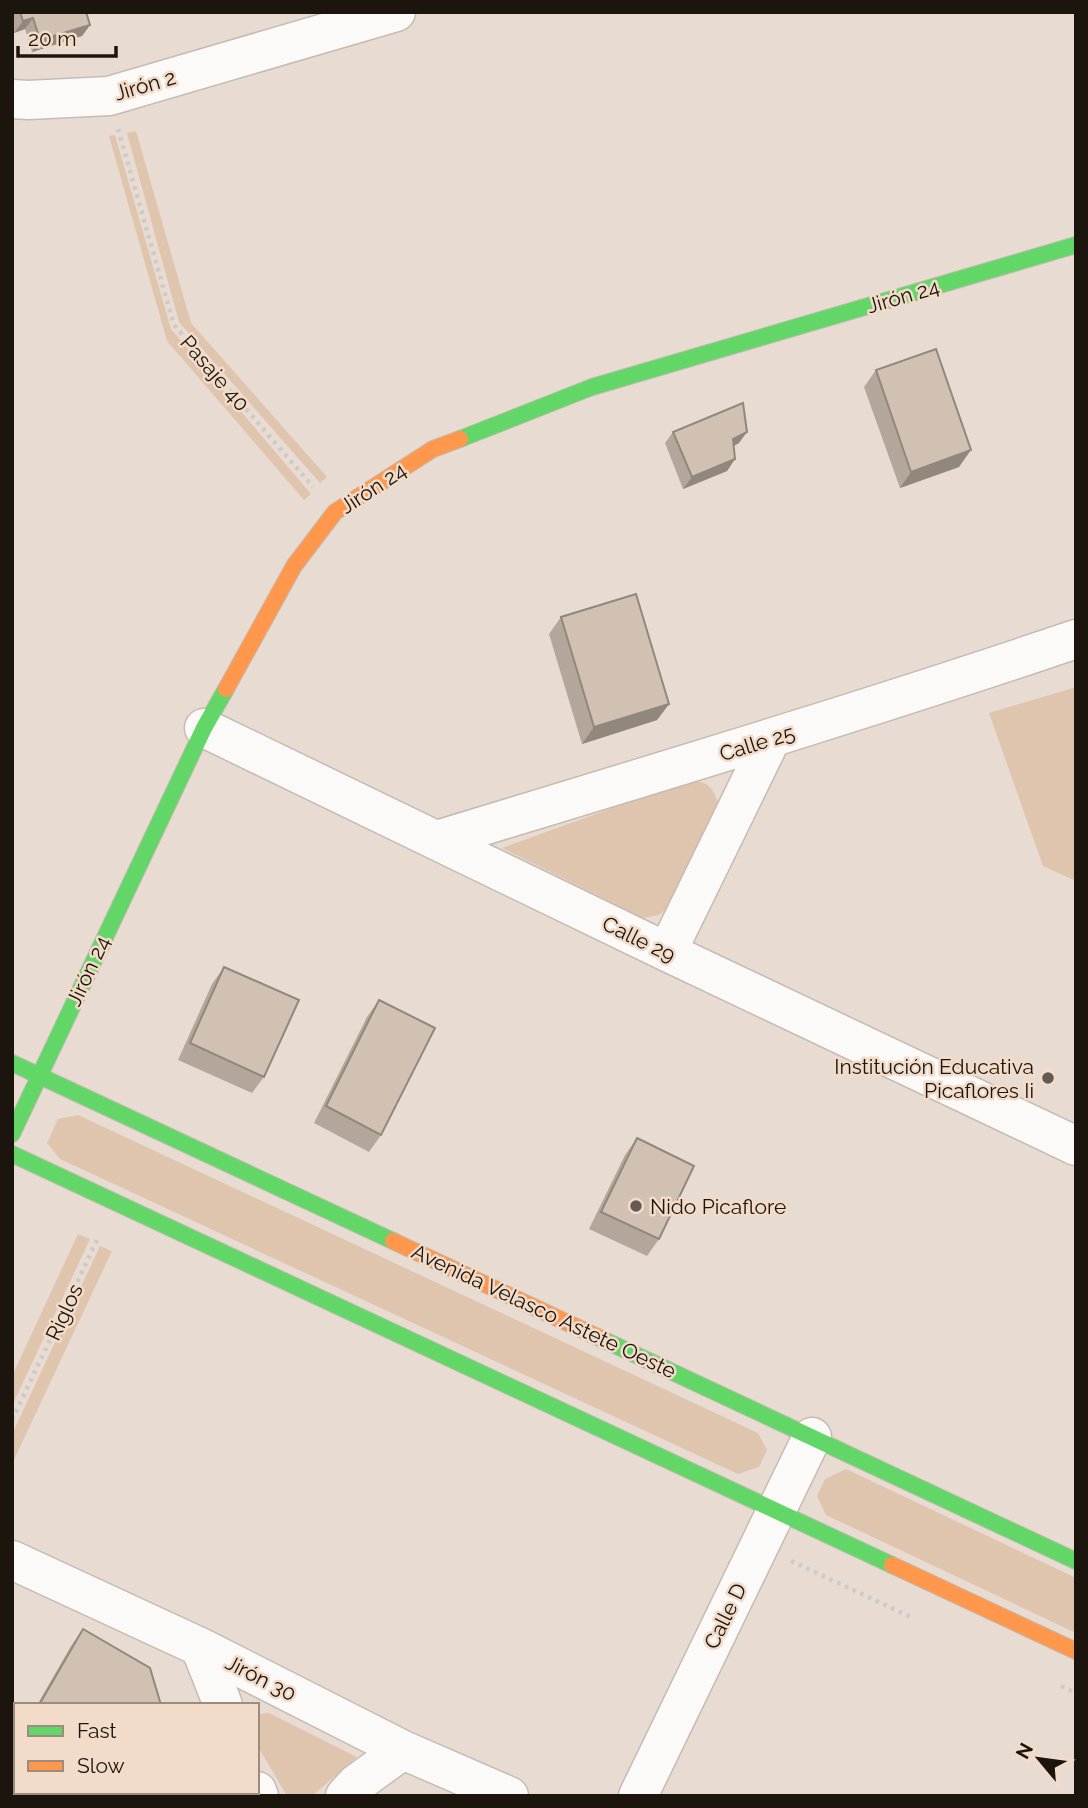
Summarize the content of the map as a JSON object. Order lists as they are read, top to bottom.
{
  "streets": {
    "street": [
      "Jirón 2",
      "Jirón 24",
      "Calle 25",
      "Calle 29",
      "Avenida Velasco Astete Oeste",
      "Calle D",
      "Jirón 30"
    ],
    "path": ["Pasaje 40", "Riglos"]
  },
  "crossings": [
    ["Jirón 24", "Pasaje 40"],
    ["Jirón 24", "Calle 29"],
    ["Jirón 24", "Avenida Velasco Astete Oeste"],
    ["Calle 25", "Calle 29"],
    ["Avenida Velasco Astete Oeste", "Calle D"]
  ],
  "places": ["Institución Educativa Picaflores Ii", "Nido Picaflore"],
  "legend": ["Fast", "Slow"],
  "scale_bar": "20 m",
  "north": "top left"
}
